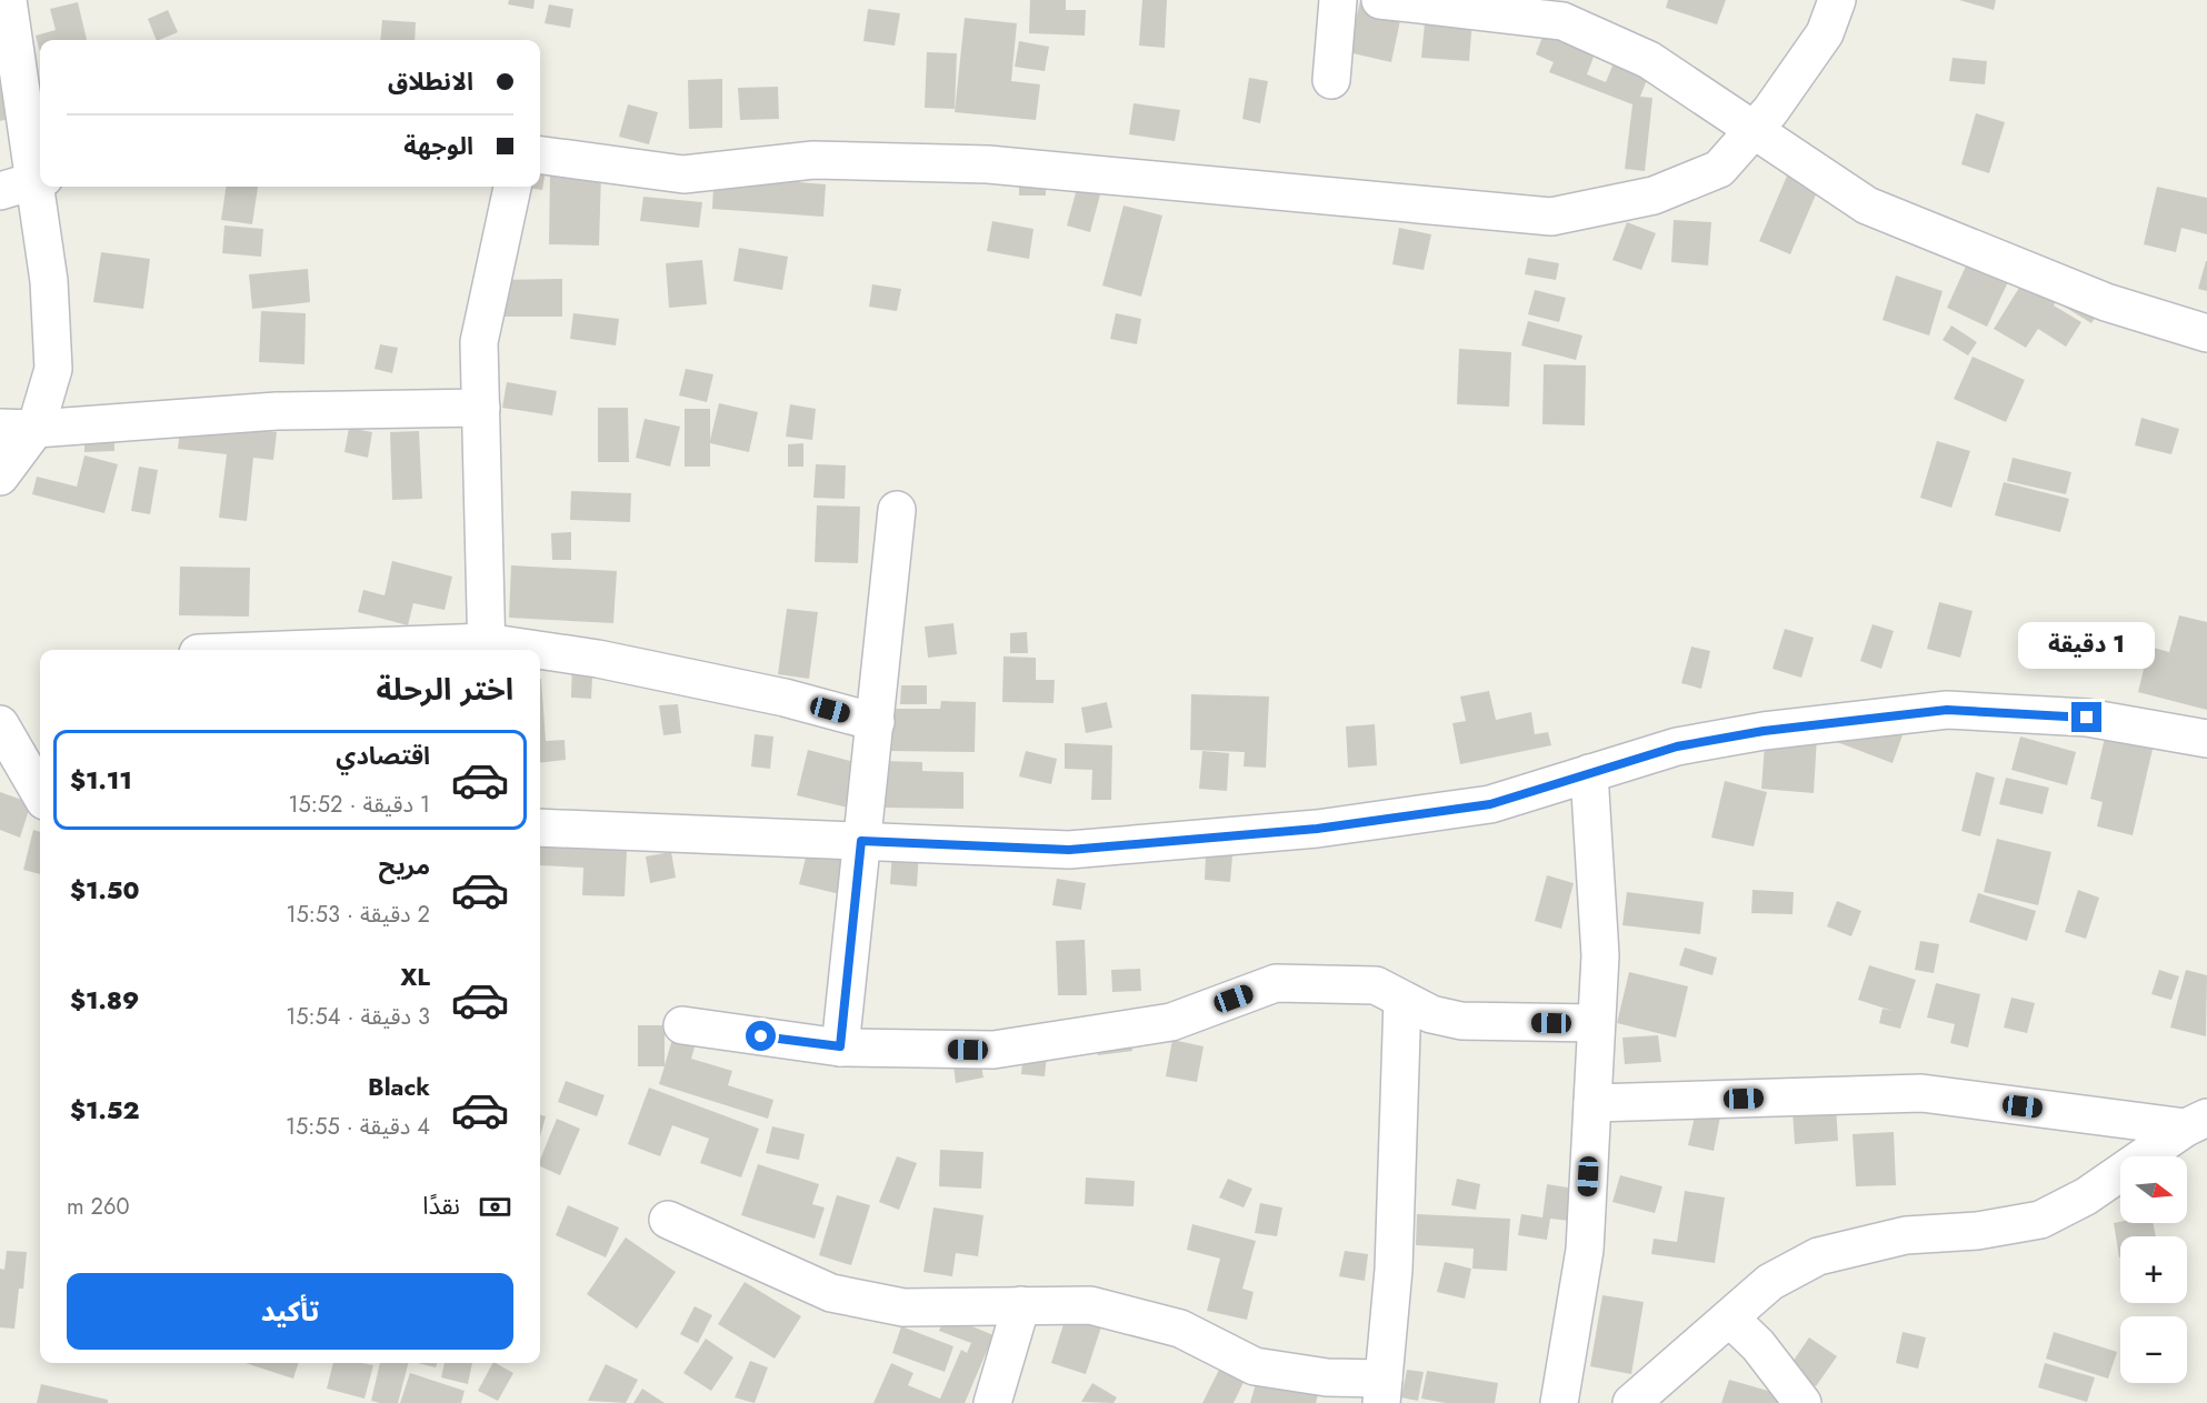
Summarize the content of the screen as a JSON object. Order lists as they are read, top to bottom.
{
  "north": "right",
  "page": {
    "banner": ["الانطلاق", "الوجهة"],
    "bubble": "1 دقيقة",
    "heading": "اختر الرحلة",
    "list": [
      {
        "name": "اقتصادي",
        "note": "1 دقيقة · 15:52",
        "value": "$1.11"
      },
      {
        "name": "مريح",
        "note": "2 دقيقة · 15:53",
        "value": "$1.50"
      },
      {
        "name": "XL",
        "note": "3 دقيقة · 15:54",
        "value": "$1.89"
      },
      {
        "name": "Black",
        "note": "4 دقيقة · 15:55",
        "value": "$1.52"
      }
    ],
    "map_buttons": ["+", "−"],
    "pay": ["نقدًا", "260 m"],
    "buttons": "تأكيد"
  }
}
